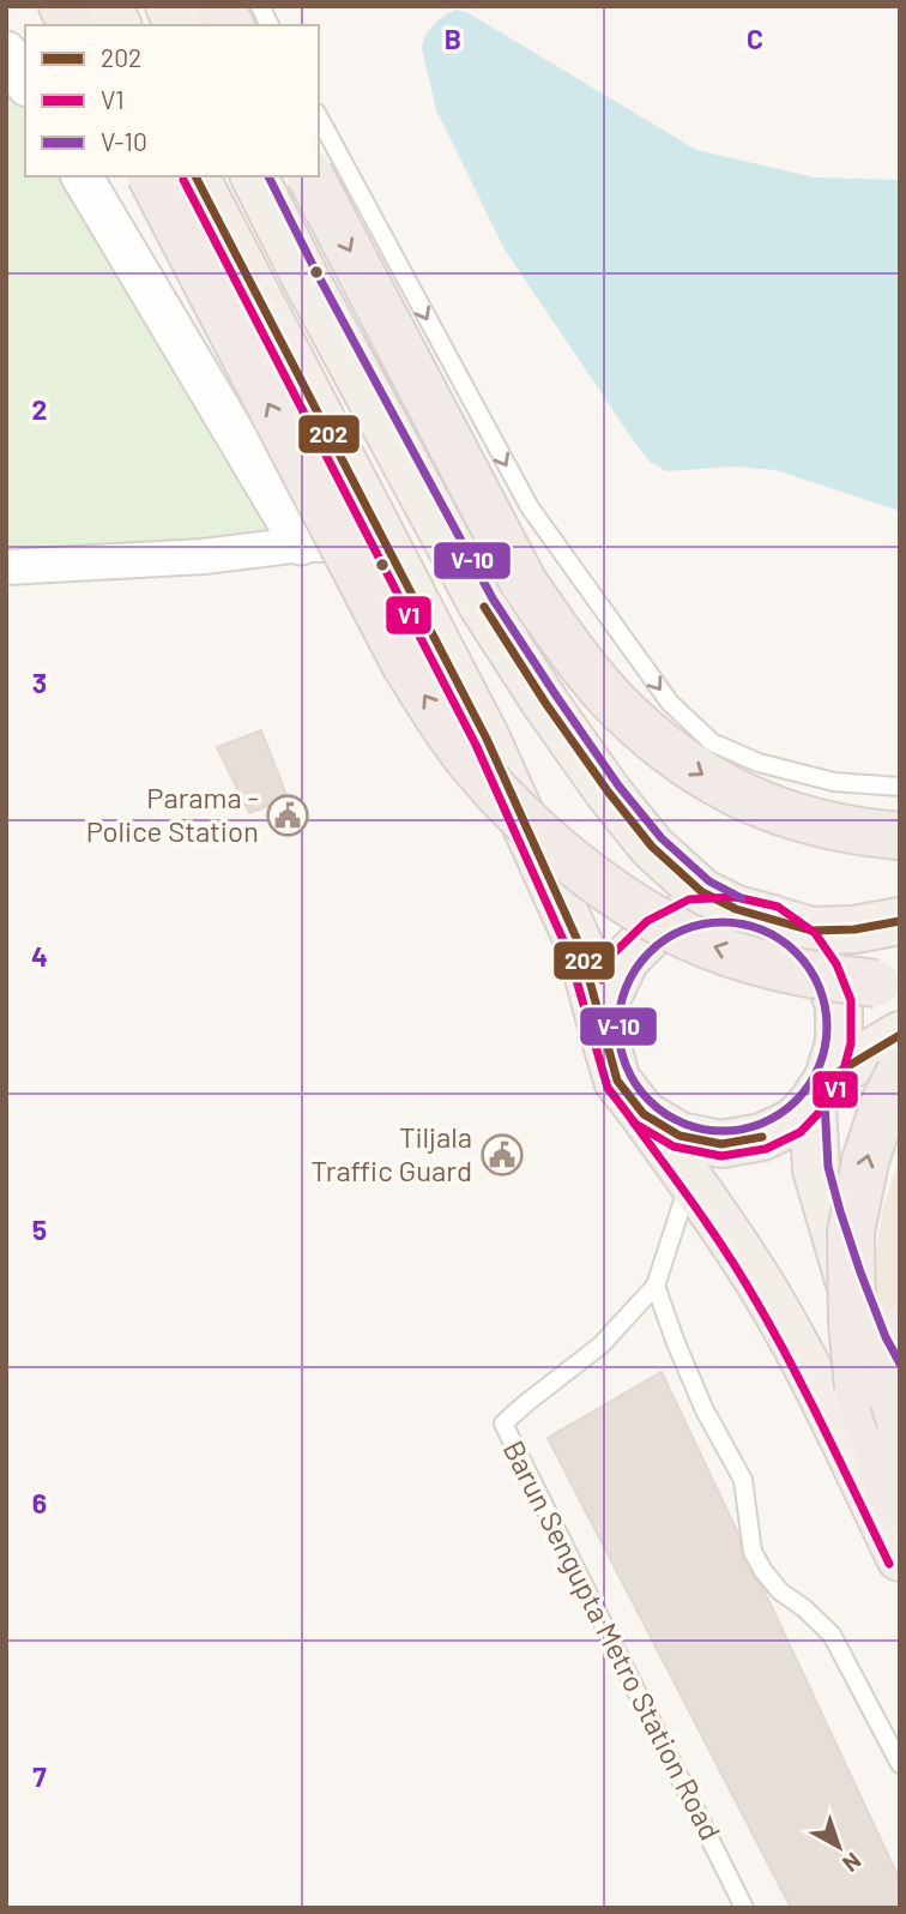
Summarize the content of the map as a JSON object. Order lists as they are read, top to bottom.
{
  "streets": {
    "lane": ["Barun Sengupta Metro Station Road"]
  },
  "places": {
    "public building": ["Parama - Police Station", "Tiljala Traffic Guard"]
  },
  "lines": ["transit line 202", "transit line V-10", "transit line V1"],
  "legend": ["202", "V1", "V-10"],
  "north": "bottom right",
  "grid": {
    "columns": ["B", "C"],
    "rows": [
      "2",
      "3",
      "4",
      "5",
      "6",
      "7"
    ]
  }
}
